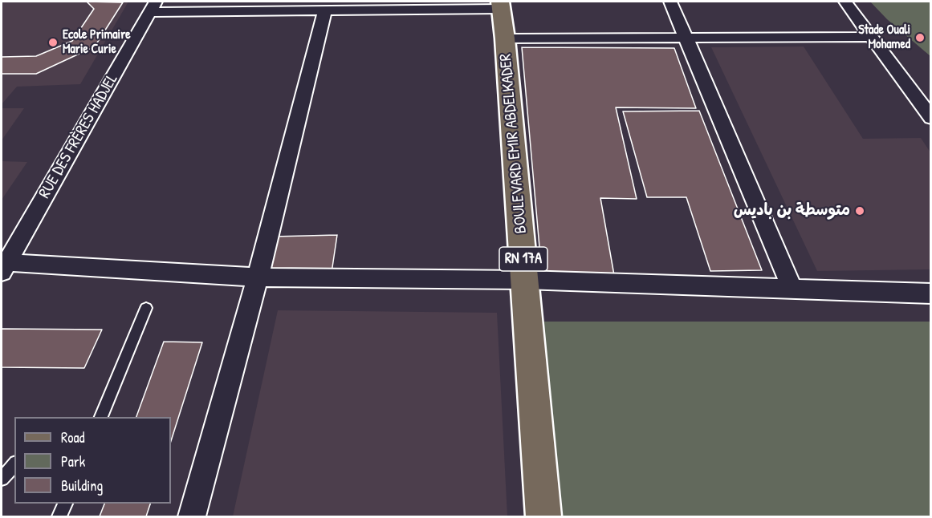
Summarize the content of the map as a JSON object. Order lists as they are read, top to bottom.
{
  "streets": {
    "main road": ["BOULEVARD EMIR ABDELKADER", "RN 17A"],
    "street": ["RUE DES FRÈRES HADJEL"]
  },
  "places": ["Stade Ouali Mohamed", "Ecole Primaire Marie Curie", "متوسطة بن باديس"],
  "legend": ["Road", "Park", "Building"]
}
